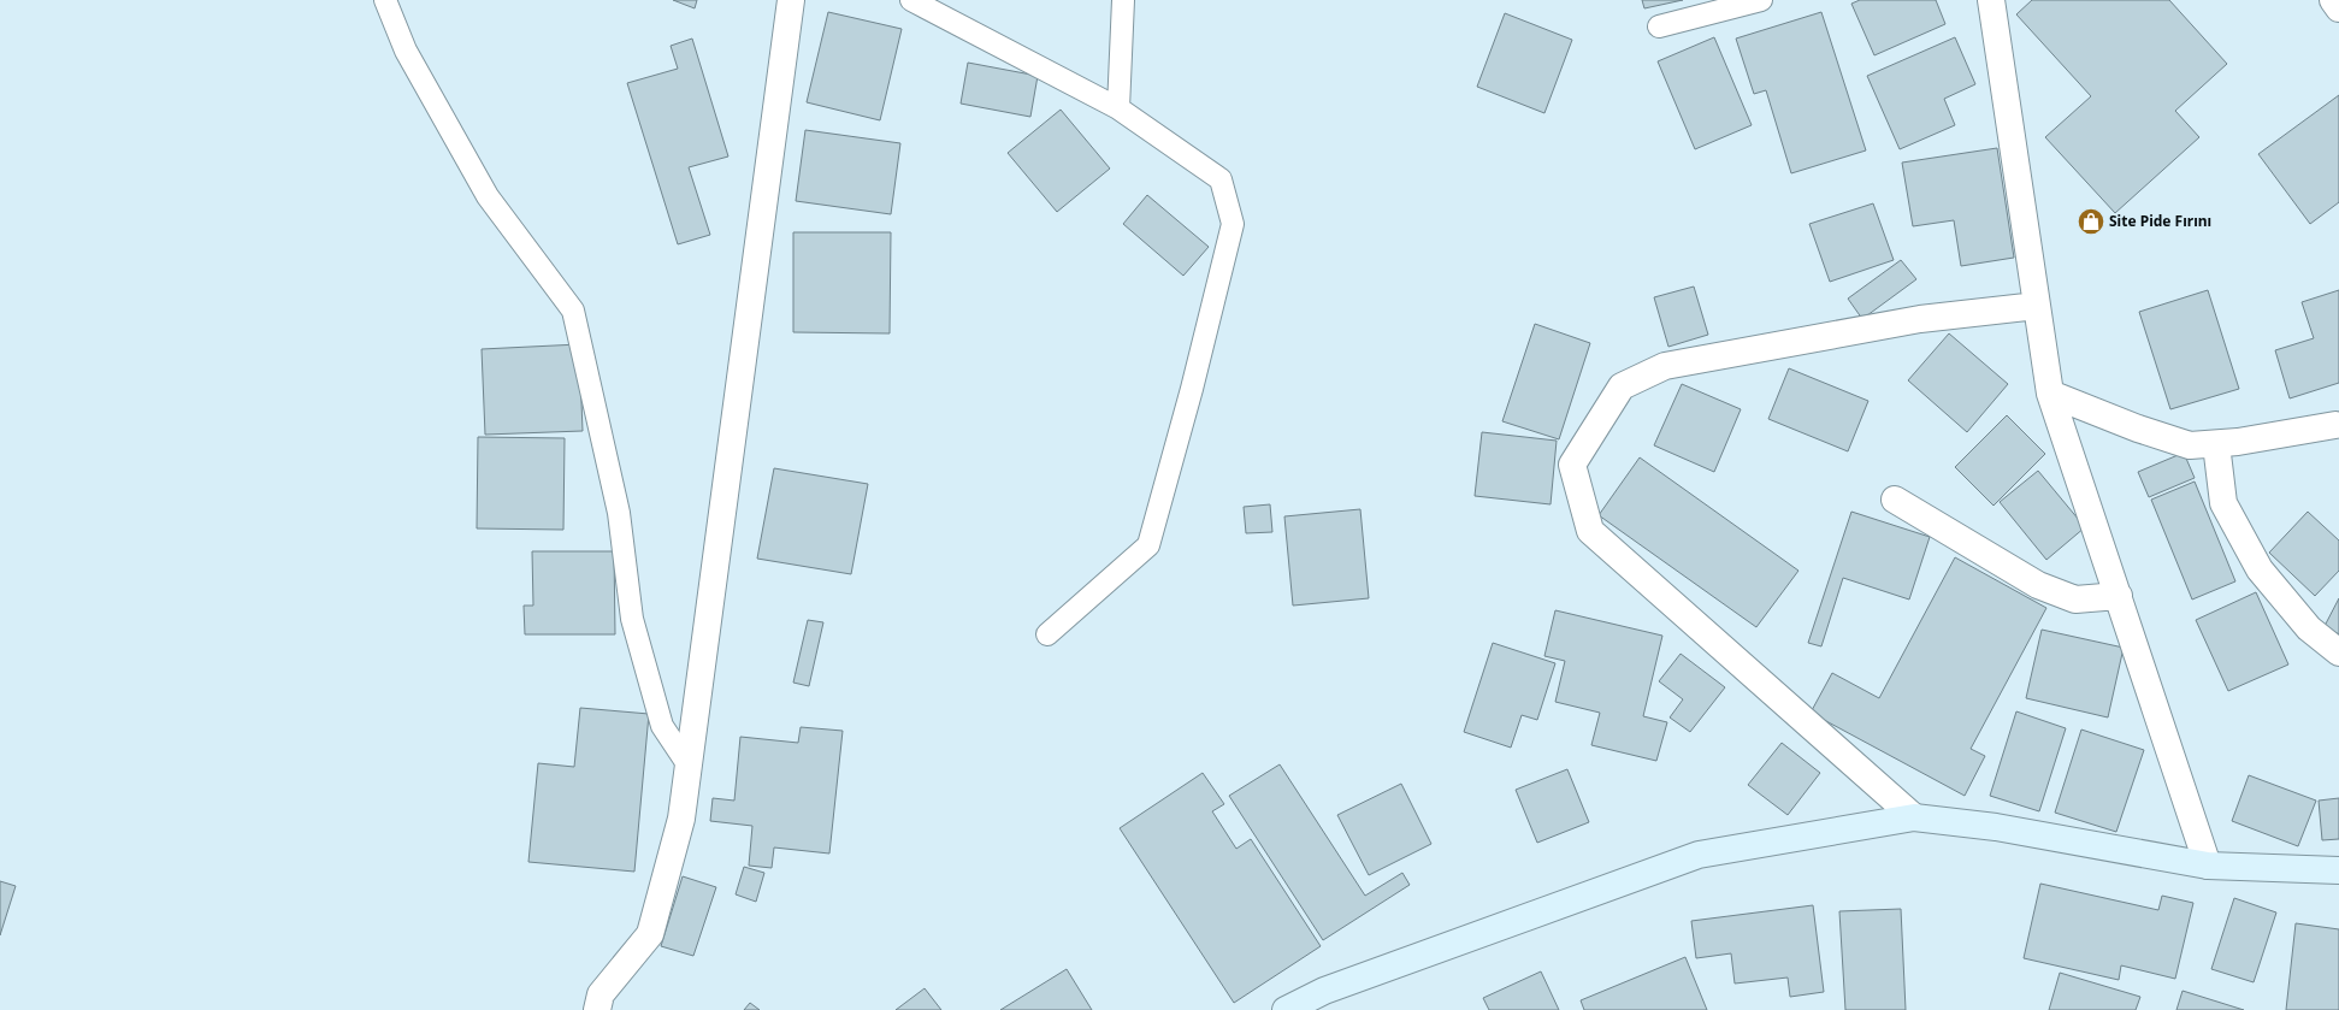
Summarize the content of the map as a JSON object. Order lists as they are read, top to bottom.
{
  "places": {
    "shop": ["Site Pide Fırını"]
  }
}
